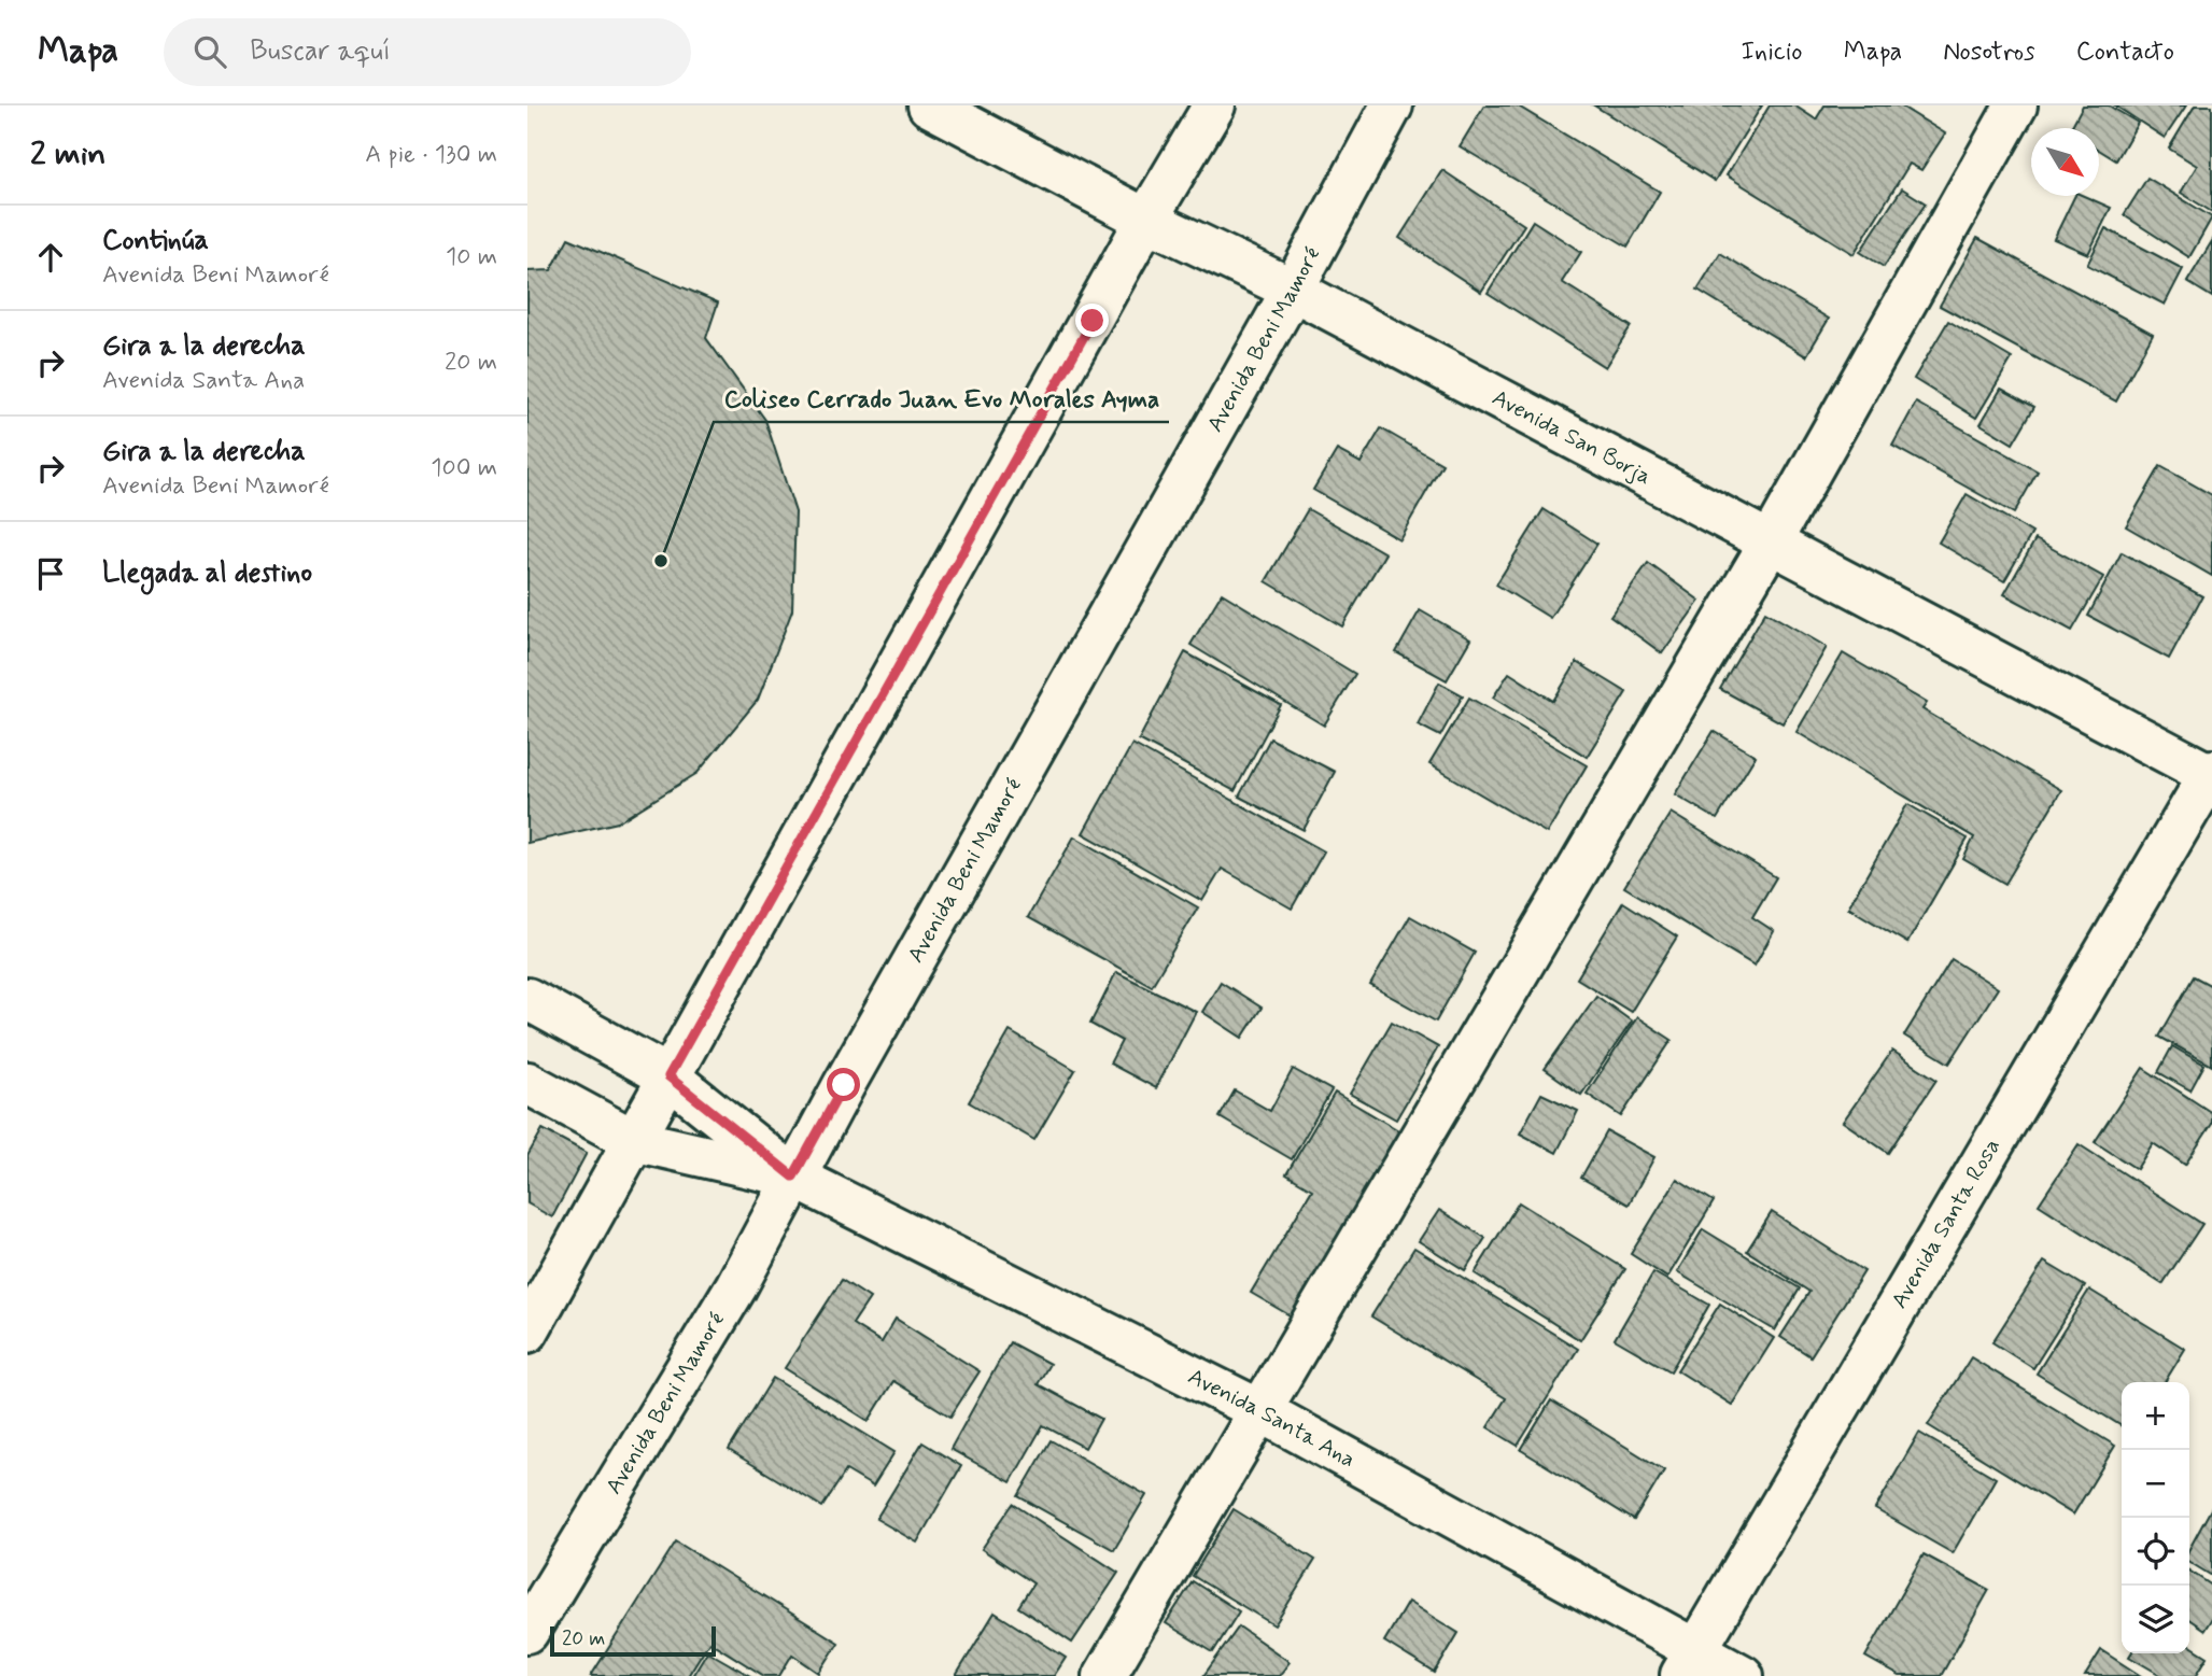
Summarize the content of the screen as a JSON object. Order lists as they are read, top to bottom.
{
  "streets": {
    "street": [
      "Avenida Beni Mamoré",
      "Avenida San Borja",
      "Avenida Santa Rosa",
      "Avenida Santa Ana"
    ]
  },
  "crossings": [
    ["Avenida Beni Mamoré", "Avenida San Borja"],
    ["Avenida Beni Mamoré", "Avenida Santa Ana"],
    ["Avenida San Borja", "Avenida Santa Rosa"],
    ["Avenida Santa Rosa", "Avenida Santa Ana"]
  ],
  "places": ["Coliseo Cerrado Juan Evo Morales Ayma"],
  "scale_bar": "20 m",
  "north": "bottom right",
  "page": {
    "header": "Mapa",
    "search": "Buscar aquí",
    "nav": [
      "Inicio",
      "Mapa",
      "Nosotros",
      "Contacto"
    ],
    "heading": ["2 min", "A pie · 130 m"],
    "list": [
      ["Continúa", "Avenida Beni Mamoré", "10 m"],
      ["Gira a la derecha", "Avenida Santa Ana", "20 m"],
      ["Gira a la derecha", "Avenida Beni Mamoré", "100 m"],
      "Llegada al destino"
    ],
    "map_buttons": ["+", "−"],
    "scale": "20 m"
  }
}
